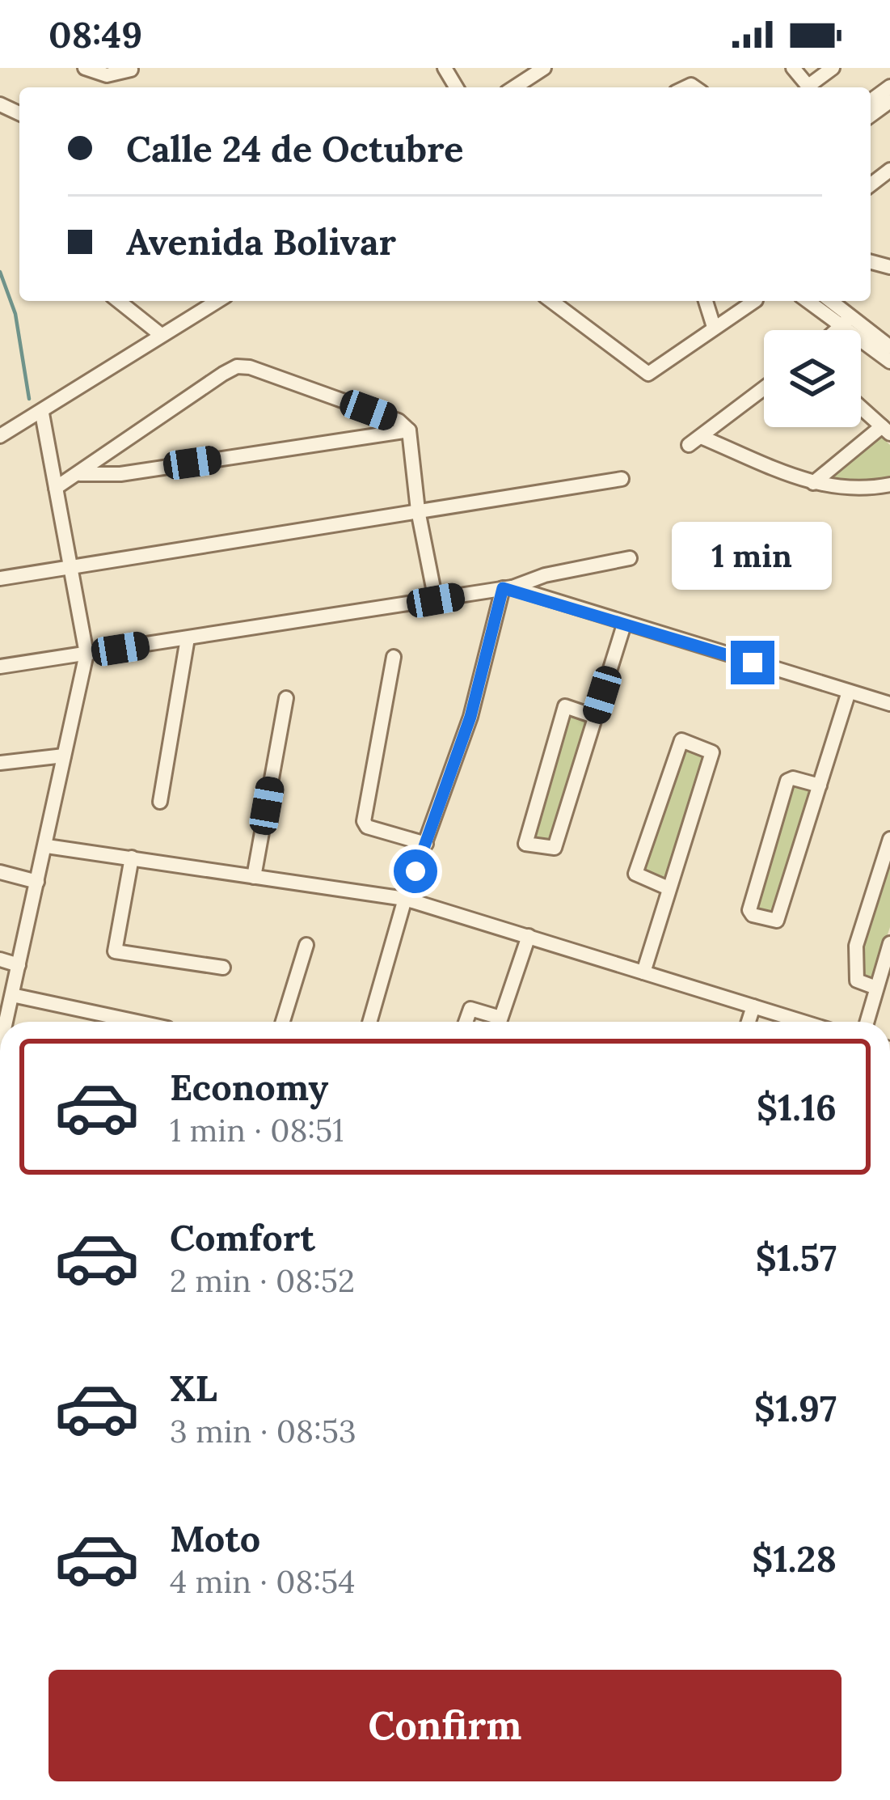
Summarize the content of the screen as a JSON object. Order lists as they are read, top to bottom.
{
  "page": {
    "status": "08:49",
    "banner": ["Calle 24 de Octubre", "Avenida Bolivar"],
    "bubble": "1 min",
    "list": [
      {
        "name": "Economy",
        "note": "1 min · 08:51",
        "value": "$1.16"
      },
      {
        "name": "Comfort",
        "note": "2 min · 08:52",
        "value": "$1.57"
      },
      {
        "name": "XL",
        "note": "3 min · 08:53",
        "value": "$1.97"
      },
      {
        "name": "Moto",
        "note": "4 min · 08:54",
        "value": "$1.28"
      }
    ],
    "buttons": "Confirm"
  }
}
